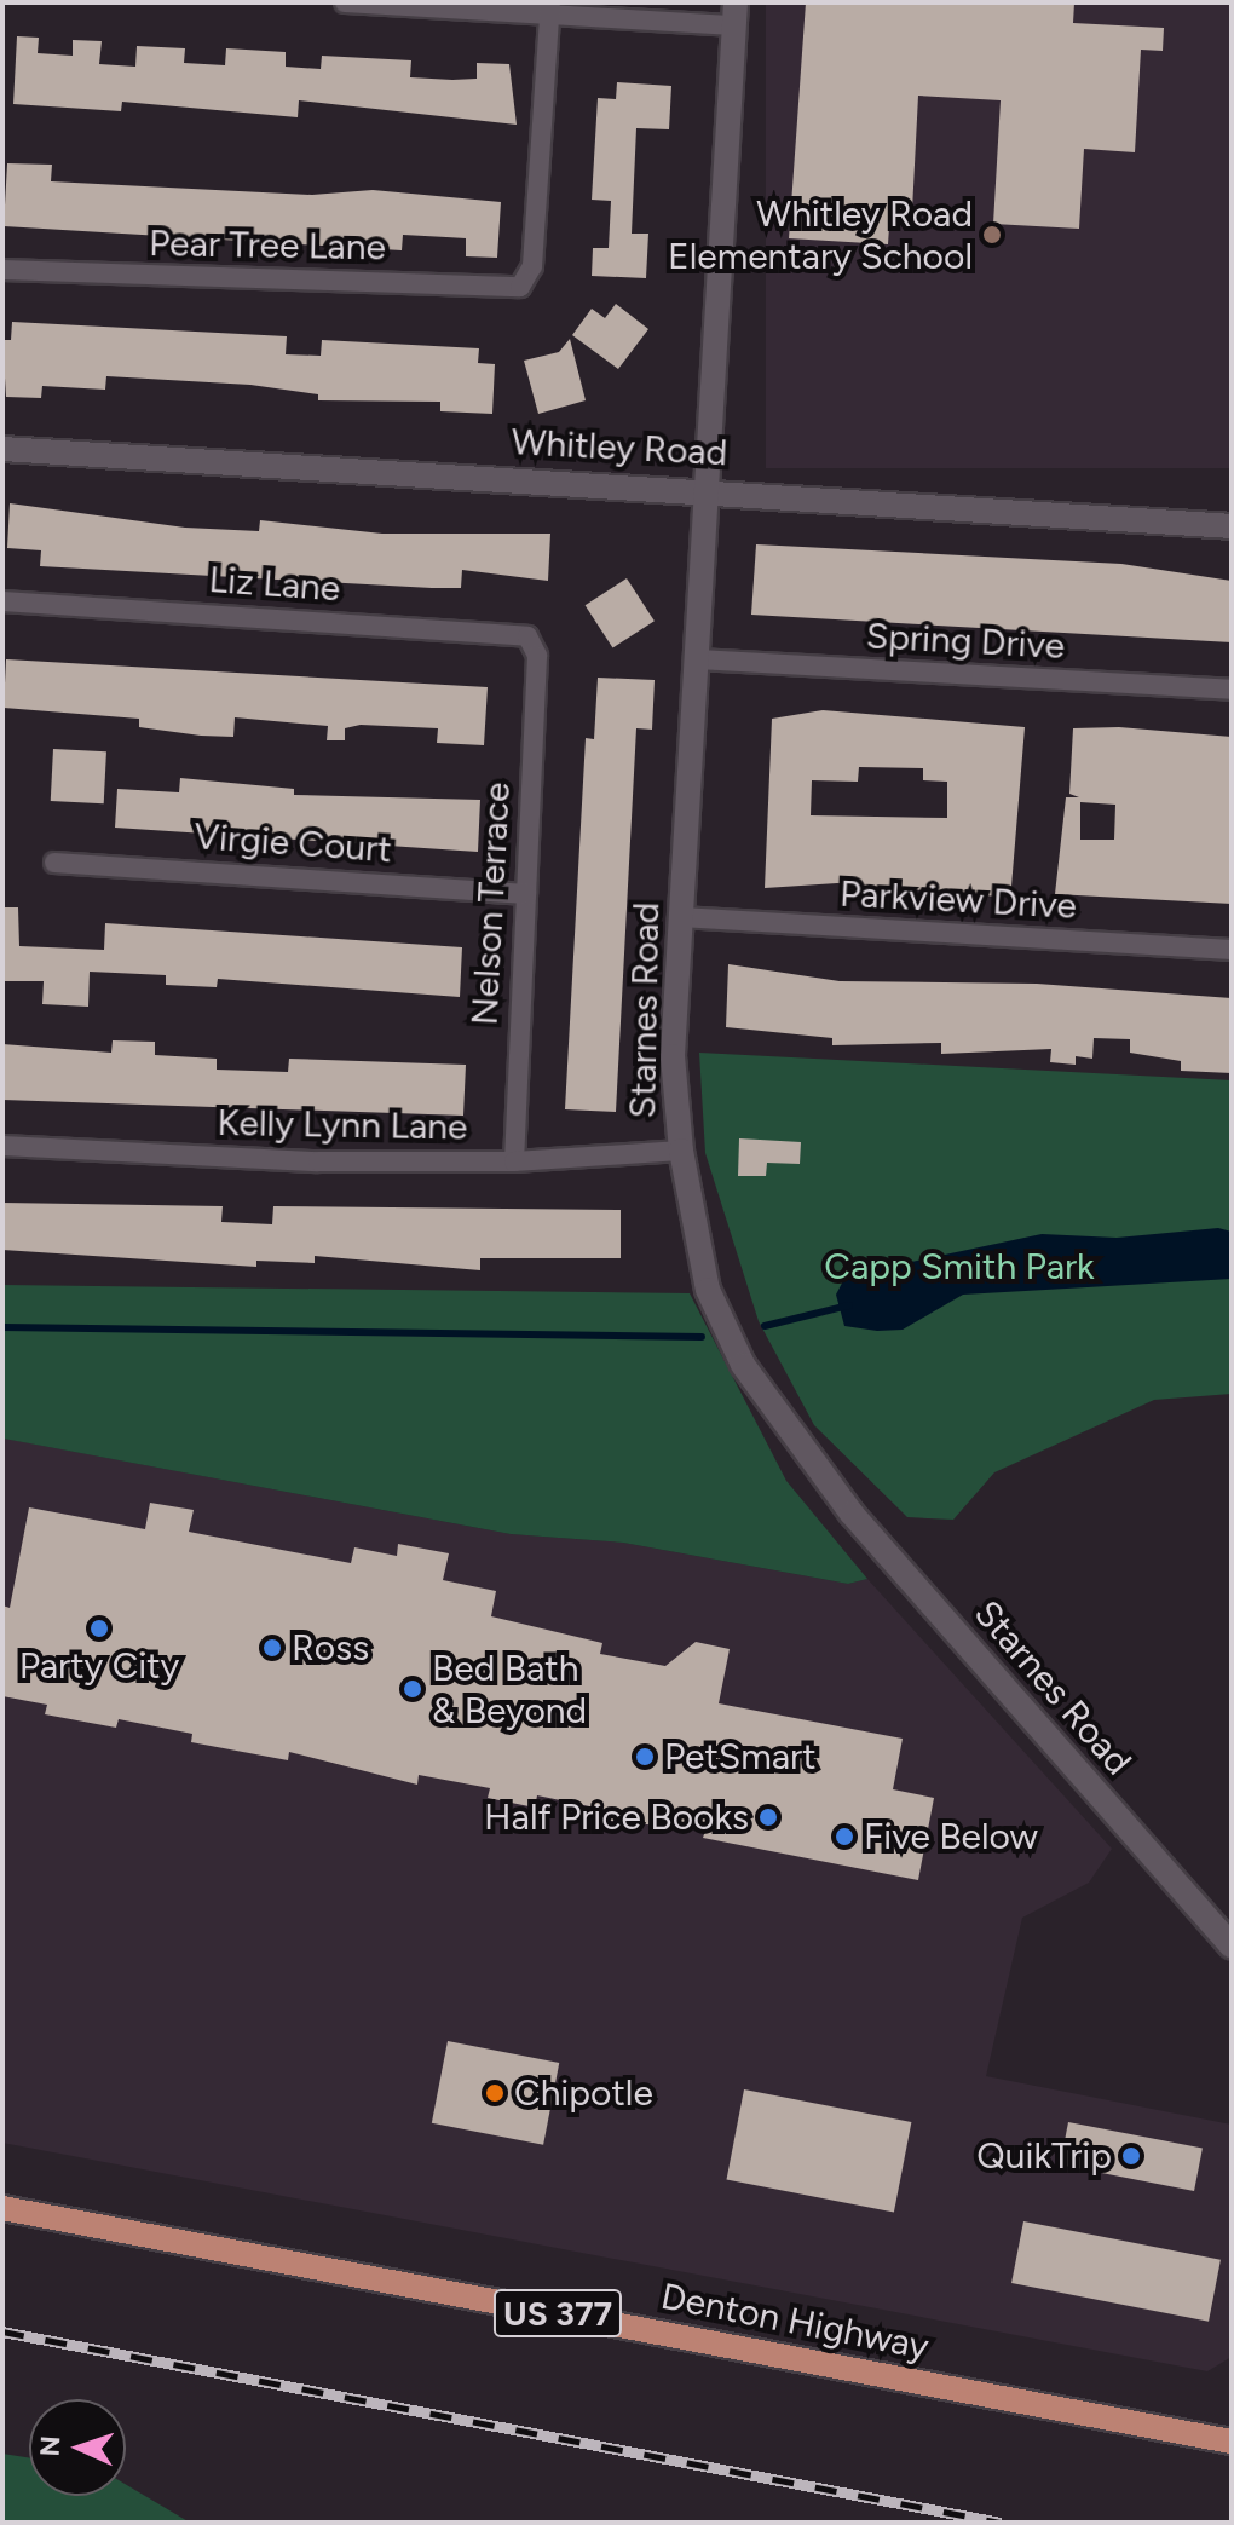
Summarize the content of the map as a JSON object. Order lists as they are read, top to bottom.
{
  "streets": {
    "main road": [
      "Whitley Road",
      "Starnes Road",
      "US 377",
      "Denton Highway"
    ],
    "street": [
      "Pear Tree Lane",
      "Liz Lane",
      "Spring Drive",
      "Virgie Court",
      "Parkview Drive",
      "Nelson Terrace",
      "Kelly Lynn Lane"
    ]
  },
  "crossings": [
    ["Whitley Road", "Starnes Road"],
    ["Liz Lane", "Nelson Terrace"],
    ["Spring Drive", "Starnes Road"],
    ["Virgie Court", "Nelson Terrace"],
    ["Parkview Drive", "Starnes Road"],
    ["Nelson Terrace", "Kelly Lynn Lane"],
    ["Starnes Road", "Kelly Lynn Lane"]
  ],
  "parks": ["Capp Smith Park"],
  "places": [
    "Whitley Road Elementary School",
    "Party City",
    "Ross",
    "Bed Bath & Beyond",
    "PetSmart",
    "Half Price Books",
    "Five Below",
    "Chipotle",
    "QuikTrip"
  ],
  "north": "left"
}
